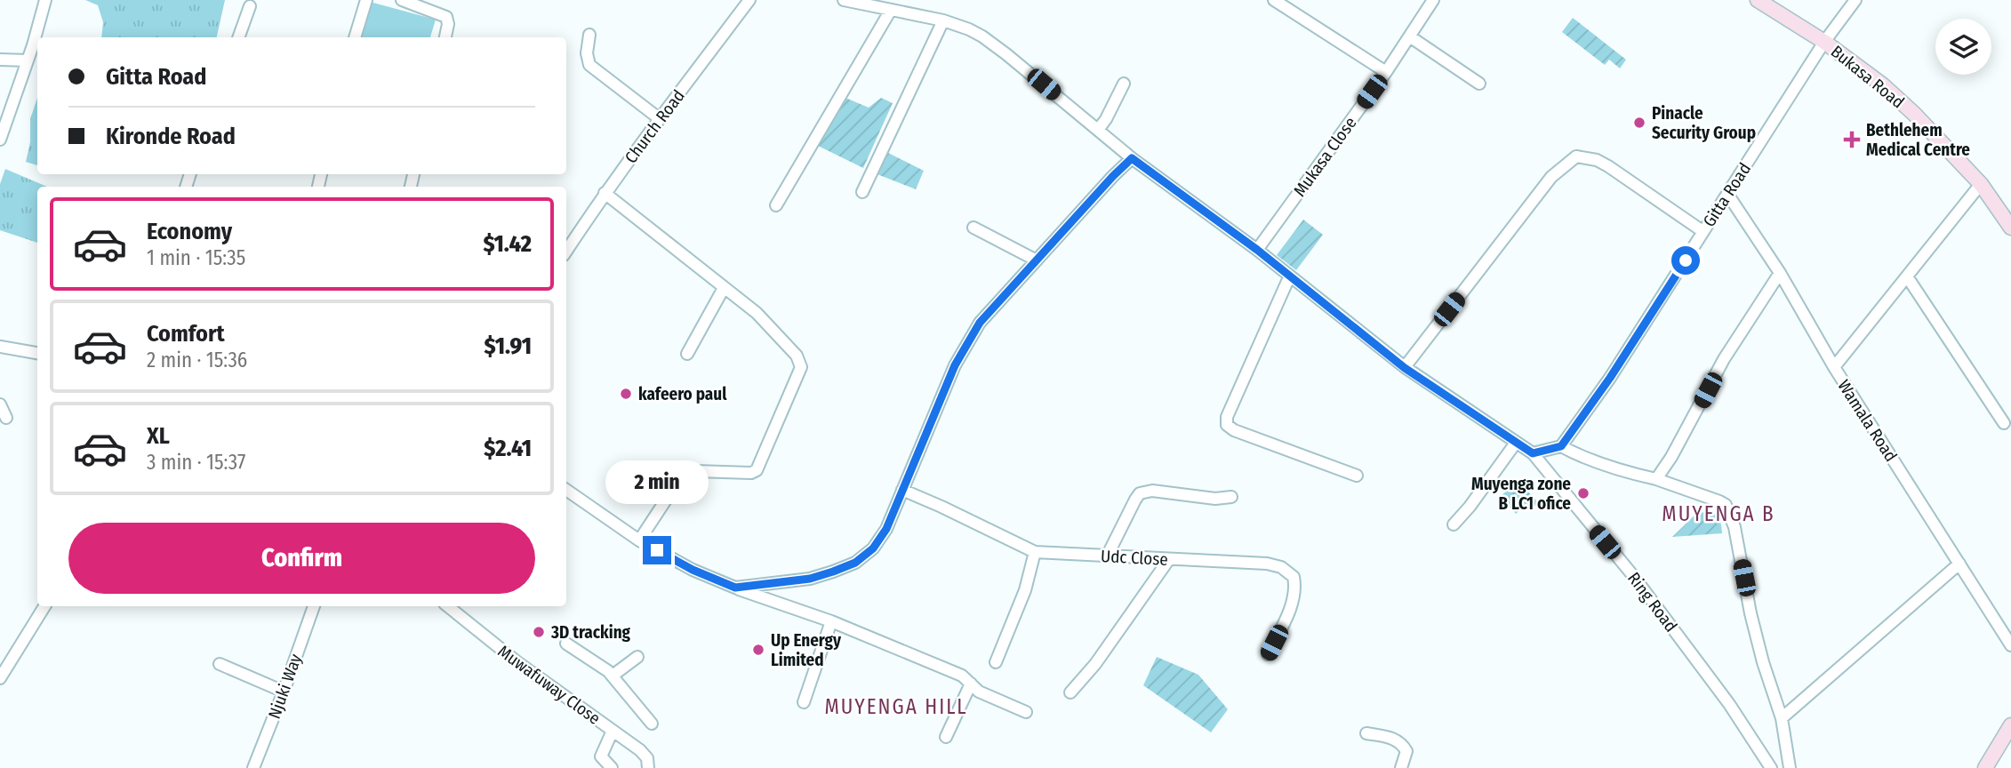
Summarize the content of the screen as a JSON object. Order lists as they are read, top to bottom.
{
  "streets": {
    "street": [
      "Bukasa Road",
      "Church Road",
      "Mukasa Close",
      "Gitta Road",
      "Wamala Road",
      "Udc Close",
      "Ring Road",
      "Muwafuway Close",
      "Njuki Way"
    ]
  },
  "crossings": [
    ["Bukasa Road", "Gitta Road"],
    ["Mukasa Close", "Ring Road"],
    ["Gitta Road", "Wamala Road"]
  ],
  "districts": ["MUYENGA B", "MUYENGA HILL"],
  "places": {
    "other": [
      "Pinacle Security Group",
      "kafeero paul",
      "Muyenga zone B LC1 ofice",
      "3D tracking",
      "Up Energy Limited"
    ],
    "health": ["Bethlehem Medical Centre"]
  },
  "page": {
    "banner": ["Gitta Road", "Kironde Road"],
    "list": [
      {
        "name": "Economy",
        "note": "1 min · 15:35",
        "value": "$1.42"
      },
      {
        "name": "Comfort",
        "note": "2 min · 15:36",
        "value": "$1.91"
      },
      {
        "name": "XL",
        "note": "3 min · 15:37",
        "value": "$2.41"
      }
    ],
    "bubble": "2 min",
    "buttons": "Confirm"
  }
}
